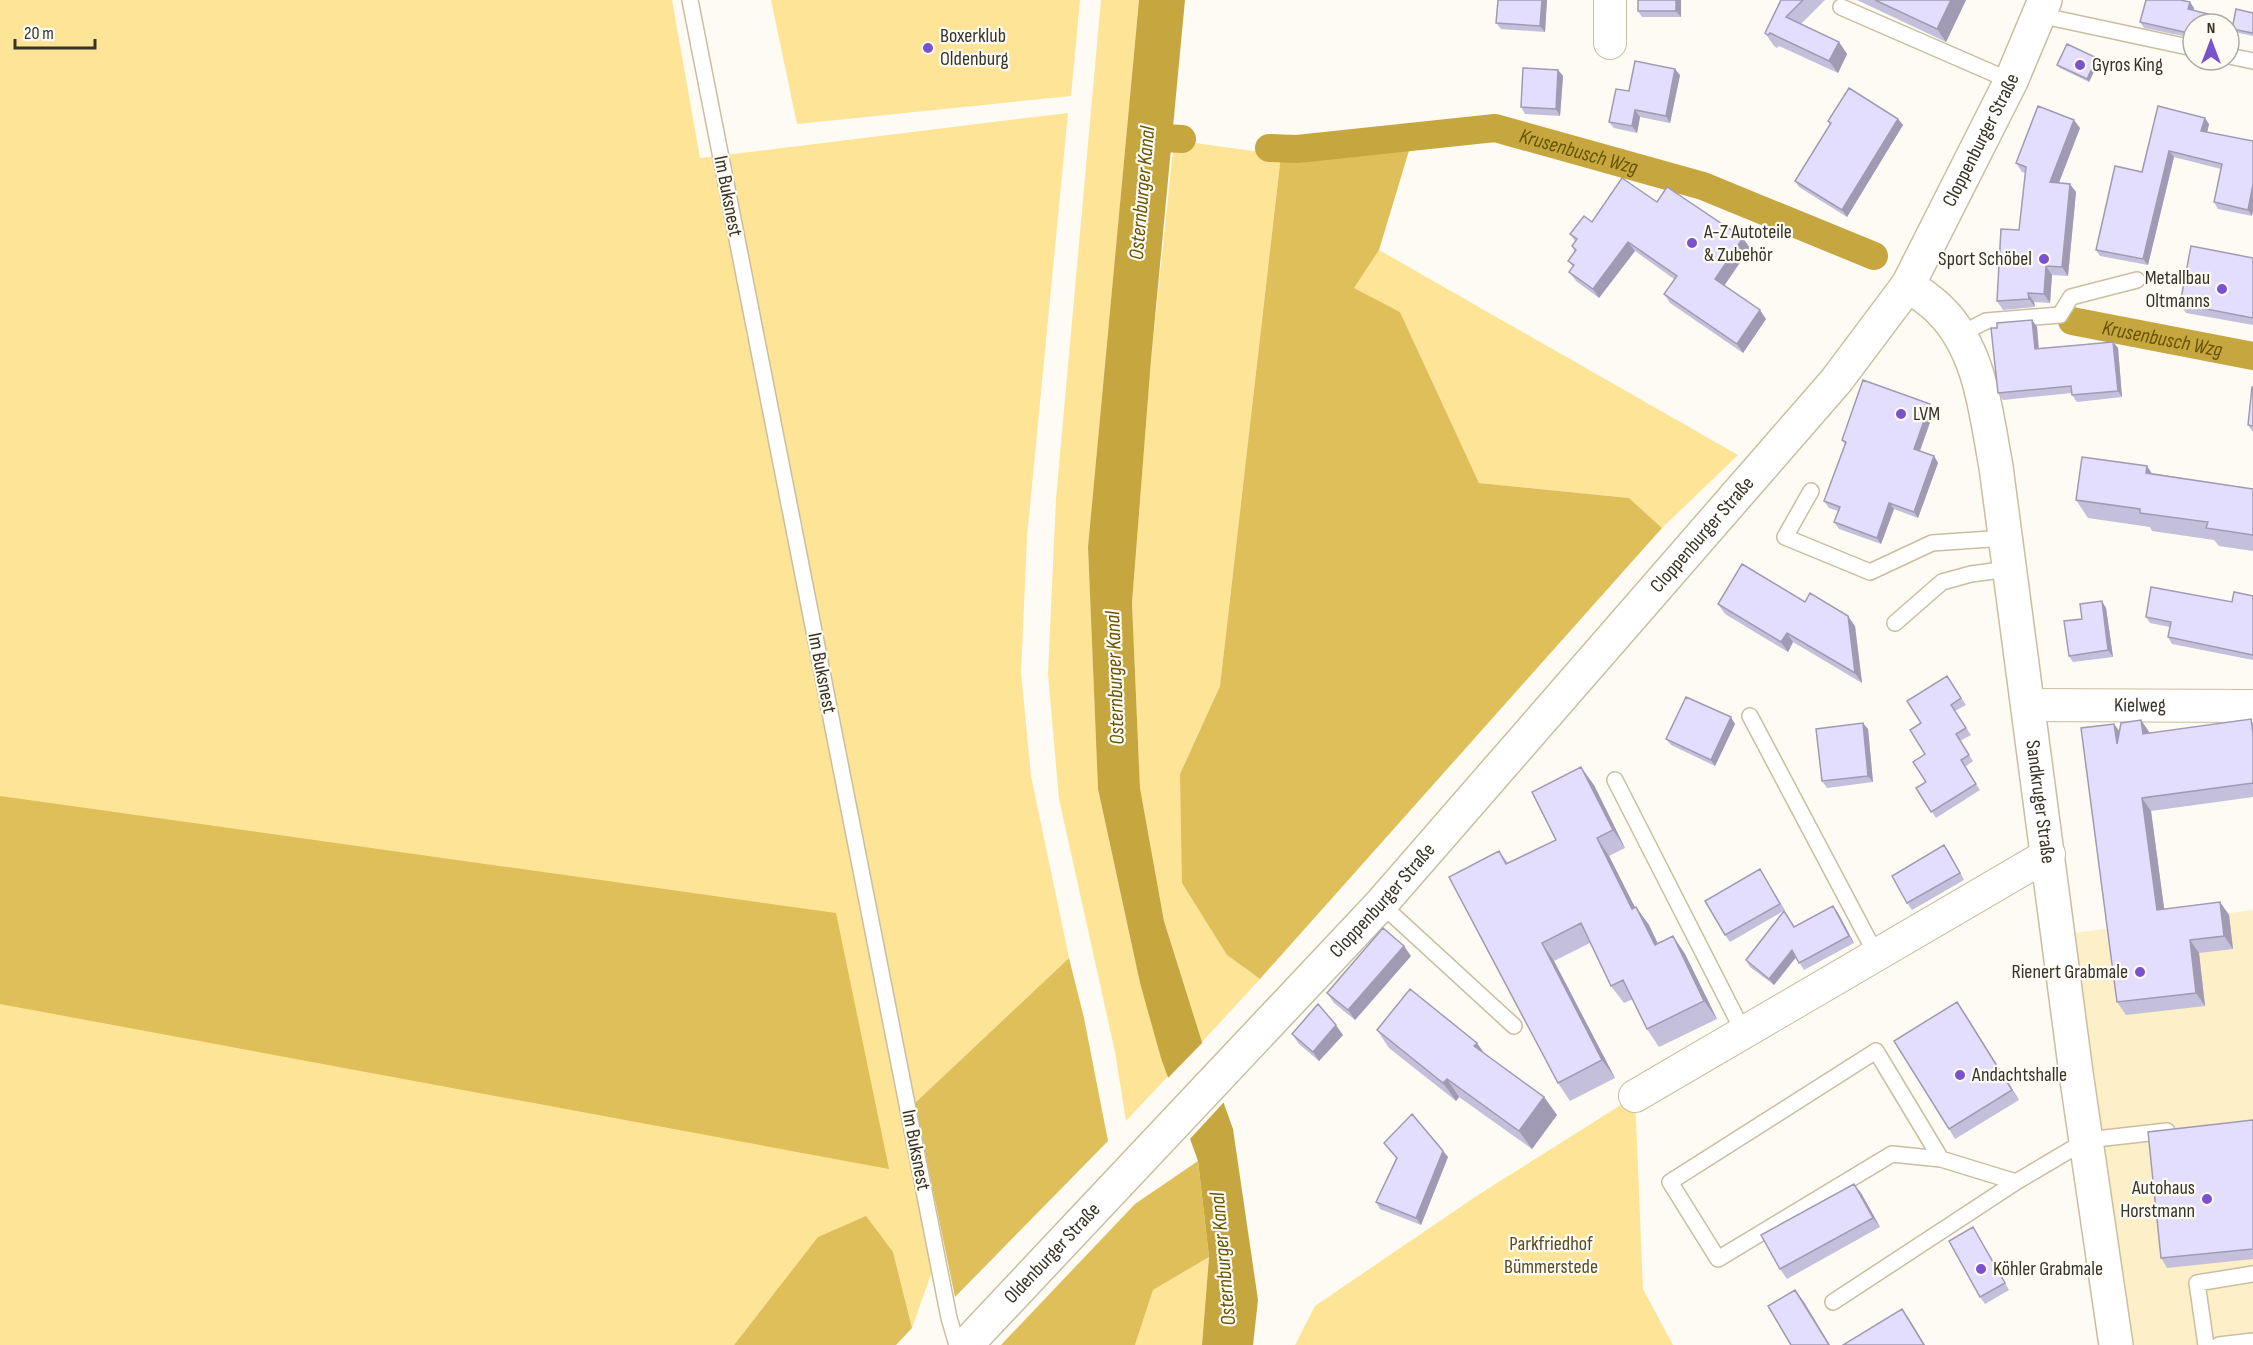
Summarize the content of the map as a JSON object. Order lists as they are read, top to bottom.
{
  "streets": {
    "main road": ["Cloppenburger Straße", "Sandkruger Straße", "Oldenburger Straße"],
    "street": ["Kielweg"],
    "lane": ["Im Buksnest"]
  },
  "crossings": [
    ["Cloppenburger Straße", "Sandkruger Straße"],
    ["Cloppenburger Straße", "Oldenburger Straße"],
    ["Kielweg", "Sandkruger Straße"]
  ],
  "water": ["Krusenbusch Wzg", "Osternburger Kanal"],
  "parks": ["Parkfriedhof Bümmerstede"],
  "places": [
    "Boxerklub Oldenburg",
    "Gyros King",
    "A-Z Autoteile & Zubehör",
    "Sport Schöbel",
    "Metallbau Oltmanns",
    "LVM",
    "Rienert Grabmale",
    "Andachtshalle",
    "Autohaus Horstmann",
    "Köhler Grabmale"
  ],
  "scale_bar": "20 m",
  "north": "top"
}
